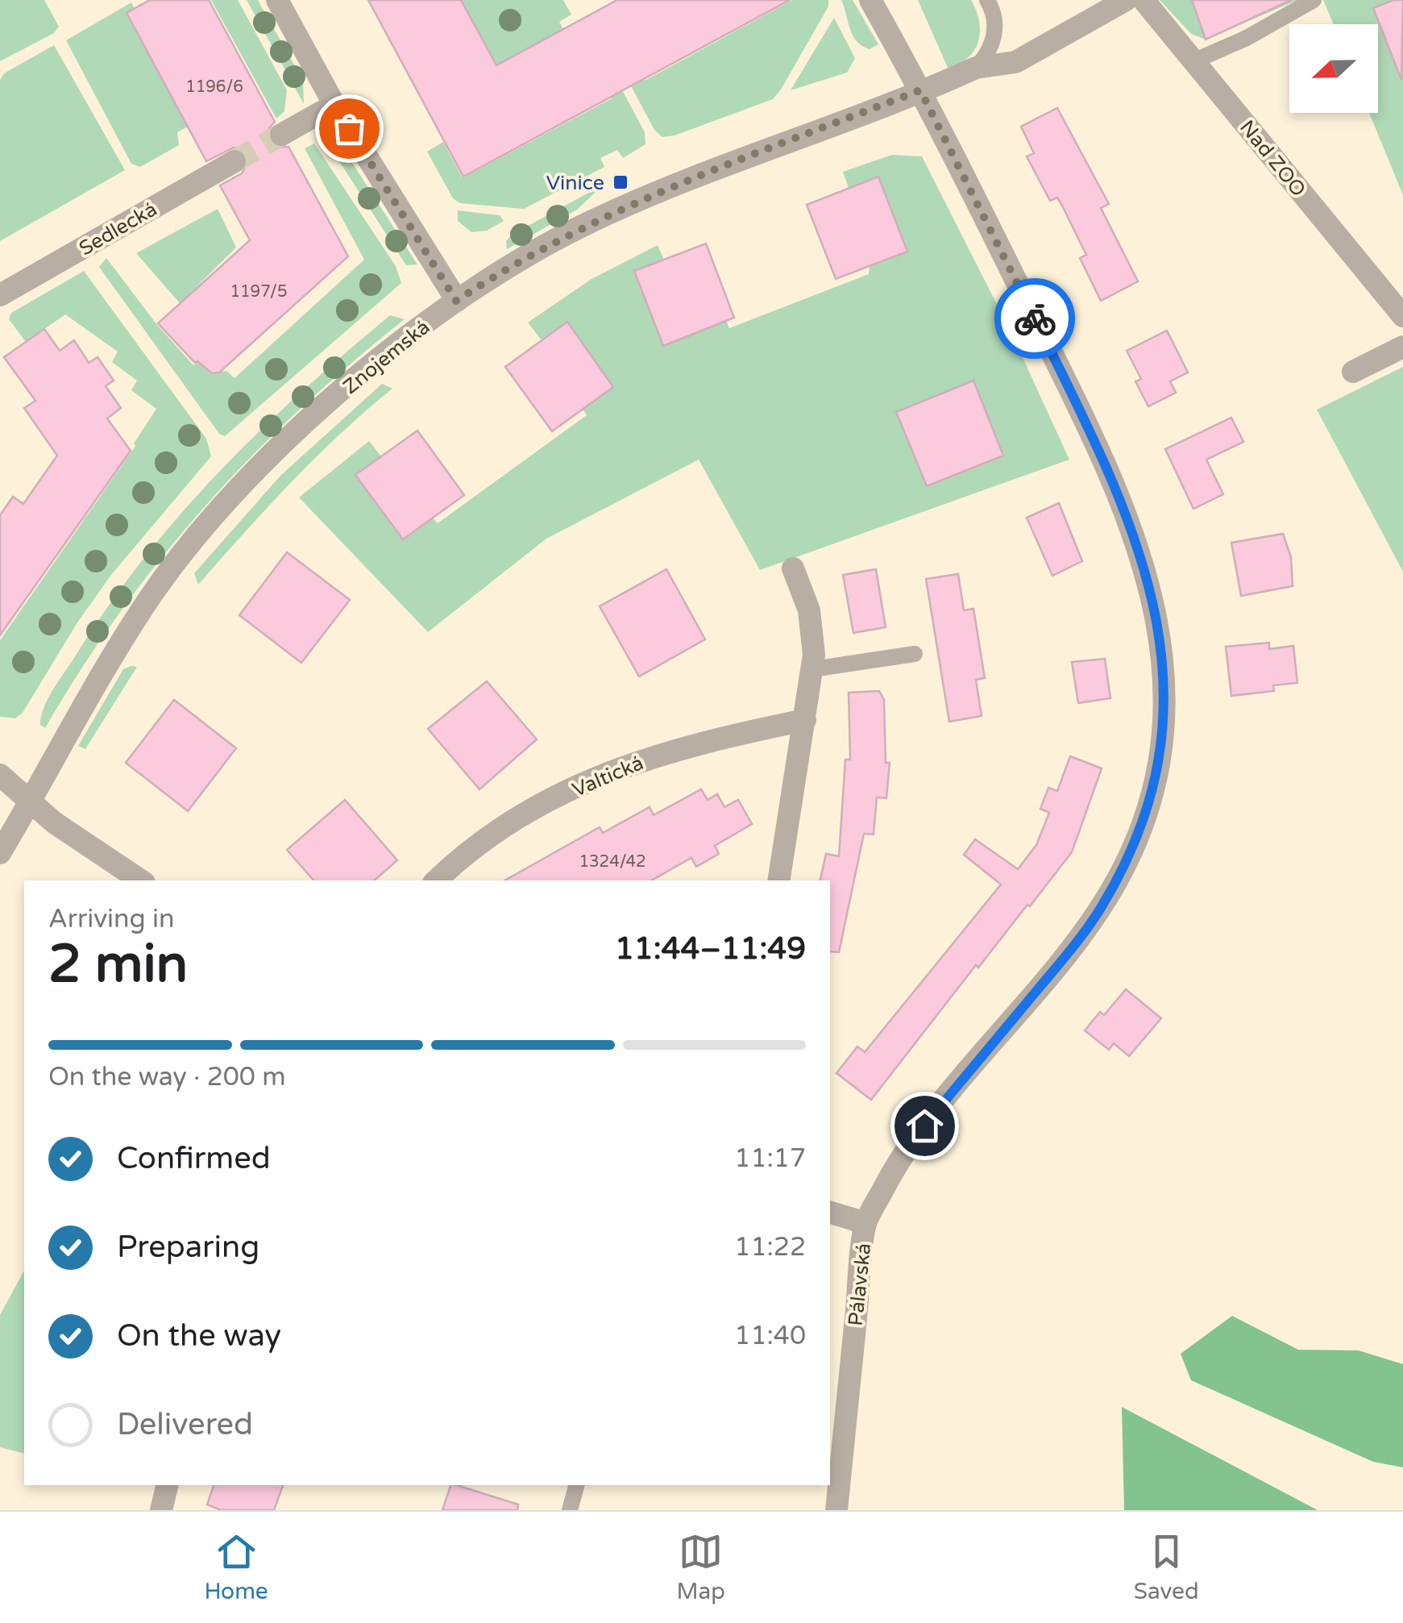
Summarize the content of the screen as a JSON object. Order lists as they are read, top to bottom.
{
  "streets": {
    "street": [
      "Nad ZOO",
      "Sedlecká",
      "Znojemská",
      "Valtická",
      "Pálavská"
    ]
  },
  "crossings": [
    ["Znojemská", "Pálavská"]
  ],
  "places": {
    "transit": ["Vinice"]
  },
  "house_numbers": ["1196/6", "1197/5", "1324/42"],
  "north": "left",
  "page": {
    "heading": ["2 min", "Arriving in", "11:44–11:49"],
    "bar": "On the way · 200 m",
    "list": [
      ["Confirmed", "11:17"],
      ["Preparing", "11:22"],
      ["On the way", "11:40"],
      "Delivered"
    ],
    "tabs": ["Home", "Map", "Saved"]
  }
}
